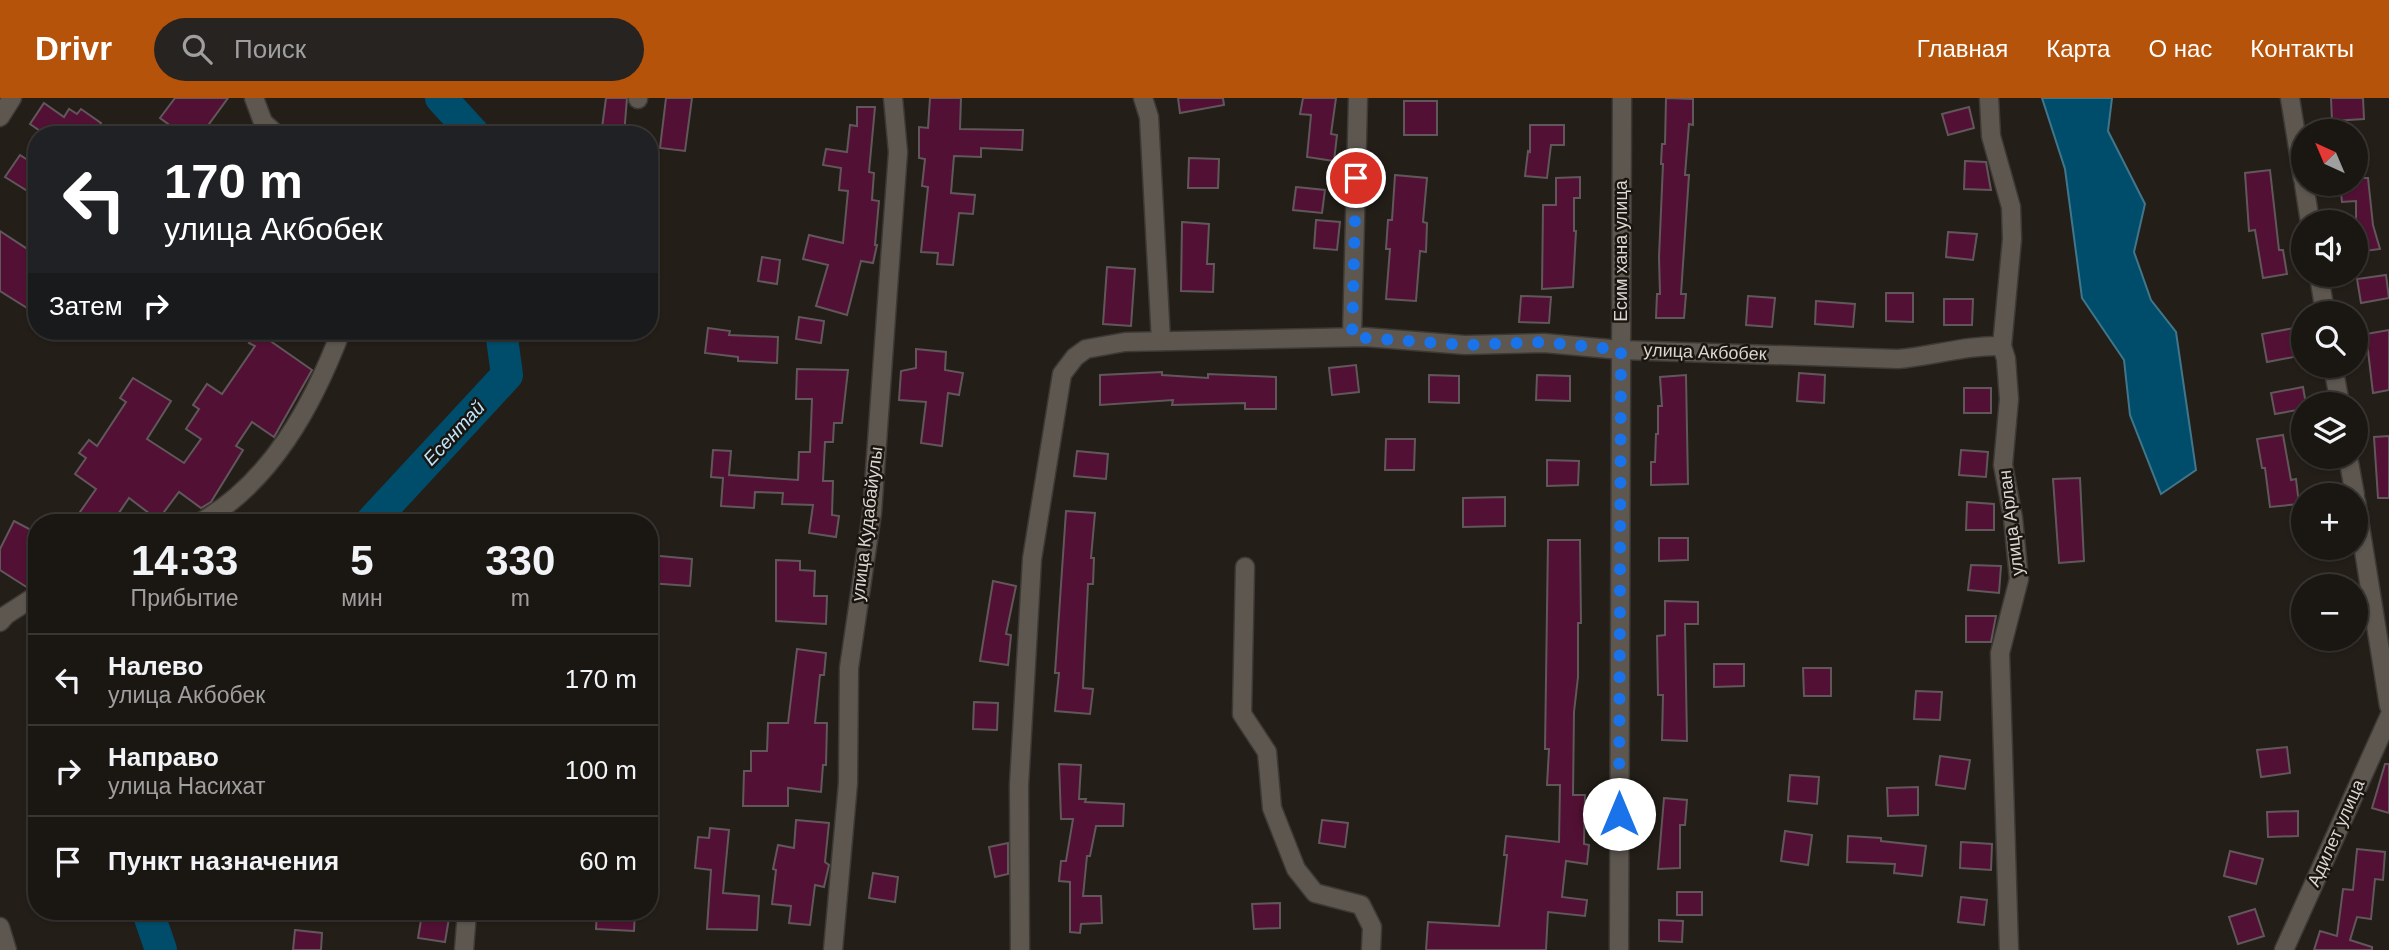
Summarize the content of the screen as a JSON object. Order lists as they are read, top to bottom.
{
  "streets": {
    "street": [
      "Есим хана улица",
      "улица Акбобек",
      "улица Арлан",
      "улица Кудабайулы",
      "Адилет улица"
    ]
  },
  "crossings": [
    ["Есим хана улица", "улица Акбобек"],
    ["улица Акбобек", "улица Арлан"]
  ],
  "water": ["Есентай"],
  "north": "top left",
  "page": {
    "header": "Drivr",
    "search": "Поиск",
    "nav": [
      "Главная",
      "Карта",
      "О нас",
      "Контакты"
    ],
    "map_buttons": ["+", "−"],
    "turn": ["170 m", "улица Акбобек"],
    "then": "Затем",
    "eta": [
      "14:33",
      "Прибытие",
      "5",
      "мин",
      "330",
      "m"
    ],
    "list": [
      {
        "name": "Налево",
        "note": "улица Акбобек",
        "value": "170 m"
      },
      {
        "name": "Направо",
        "note": "улица Насихат",
        "value": "100 m"
      },
      {
        "name": "Пункт назначения",
        "value": "60 m"
      }
    ]
  }
}
